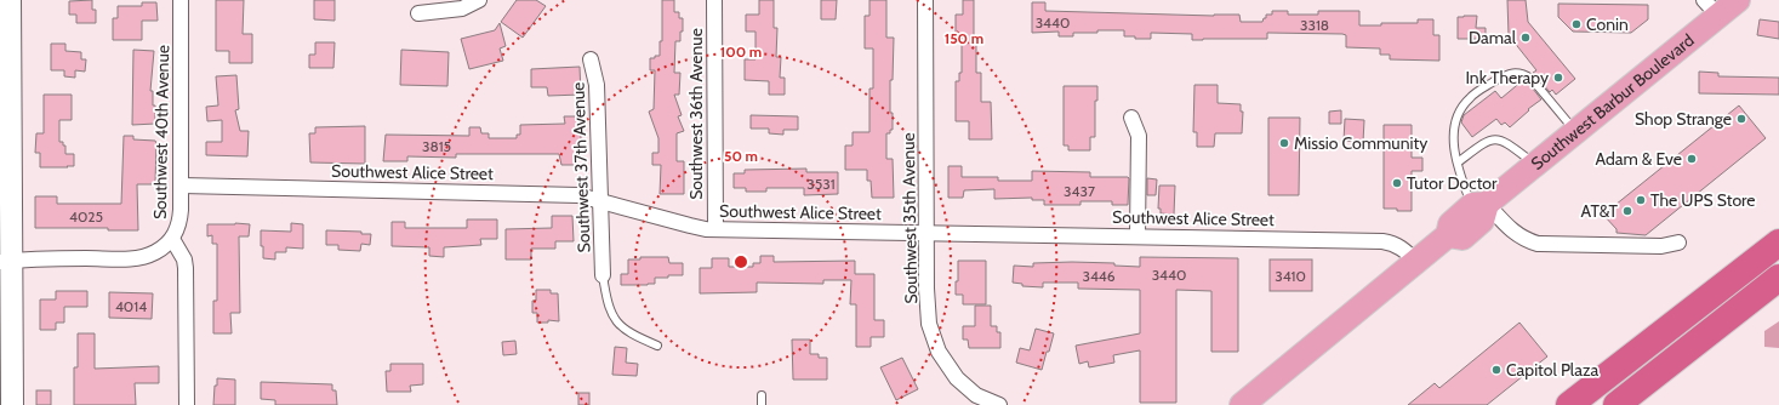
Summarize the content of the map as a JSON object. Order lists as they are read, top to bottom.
{
  "streets": {
    "main road": ["Southwest Barbur Boulevard"],
    "street": [
      "Southwest 36th Avenue",
      "Southwest 40th Avenue",
      "Southwest 37th Avenue",
      "Southwest Alice Street",
      "Southwest 35th Avenue"
    ]
  },
  "crossings": [
    ["Southwest Barbur Boulevard", "Southwest Alice Street"],
    ["Southwest 36th Avenue", "Southwest Alice Street"],
    ["Southwest 40th Avenue", "Southwest Alice Street"],
    ["Southwest 37th Avenue", "Southwest Alice Street"],
    ["Southwest Alice Street", "Southwest 35th Avenue"]
  ],
  "places": [
    "Conin",
    "Damal",
    "Ink Therapy",
    "Shop Strange",
    "Missio Community",
    "Adam & Eve",
    "Tutor Doctor",
    "The UPS Store",
    "AT&T",
    "Capitol Plaza"
  ],
  "house_numbers": [
    "3440",
    "3318",
    "3815",
    "3531",
    "3437",
    "4025",
    "3440",
    "3446",
    "3410",
    "4014"
  ],
  "rings": ["150 m", "100 m", "50 m"]
}
